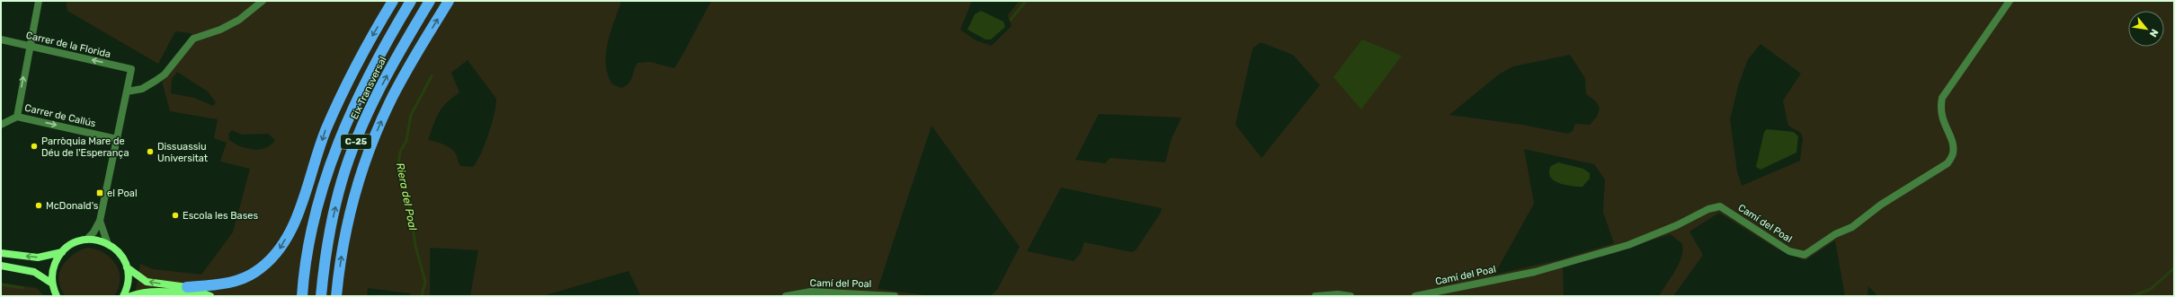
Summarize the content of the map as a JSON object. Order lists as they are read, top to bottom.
{
  "streets": {
    "highway": ["Eix Transversal", "C-25"],
    "street": ["Carrer de la Florida", "Carrer de Callús", "Camí del Poal"]
  },
  "one_way": ["Carrer de la Florida", "Carrer de Callús"],
  "water": ["Riera del Poal"],
  "places": {
    "other": [
      "Parròquia Mare de Déu de l'Esperança",
      "Dissuassiu Universitat",
      "McDonald's",
      "Escola les Bases"
    ],
    "transit": ["el Poal"]
  },
  "north": "bottom right"
}
